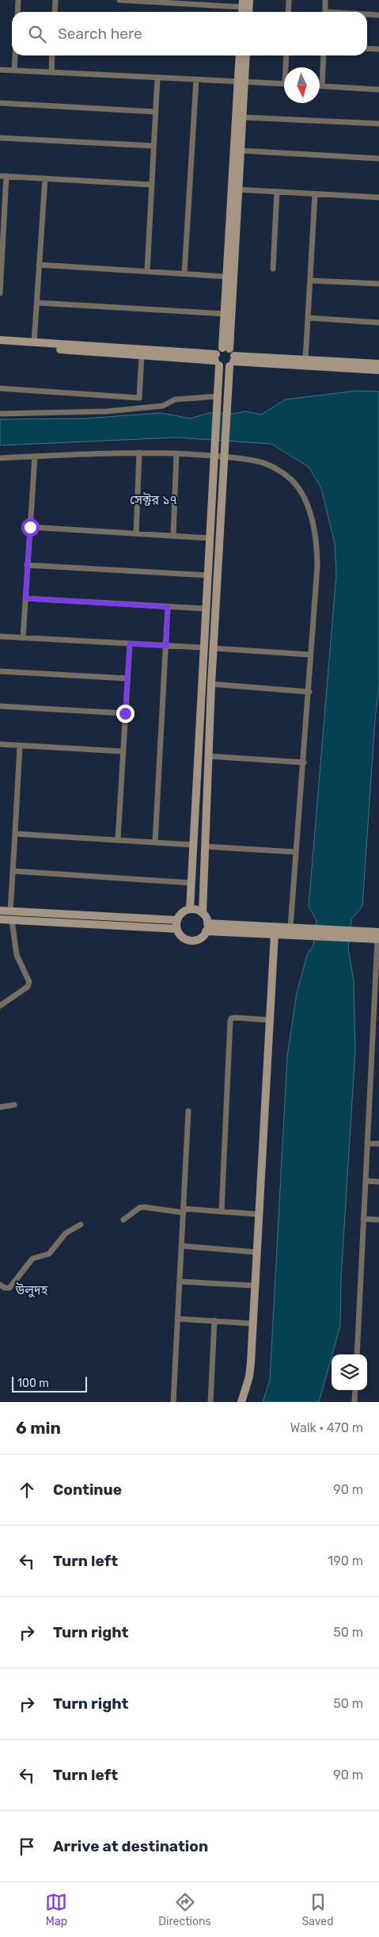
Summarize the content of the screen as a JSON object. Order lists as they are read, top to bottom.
{
  "districts": ["সেক্টর ১৭", "উলুদহ"],
  "scale_bar": "100 m",
  "north": "bottom",
  "page": {
    "search": "Search here",
    "scale": "100 m",
    "heading": ["6 min", "Walk · 470 m"],
    "list": [
      ["Continue", "90 m"],
      ["Turn left", "190 m"],
      ["Turn right", "50 m"],
      ["Turn right", "50 m"],
      ["Turn left", "90 m"],
      "Arrive at destination"
    ],
    "nav": ["Map", "Directions", "Saved"]
  }
}
